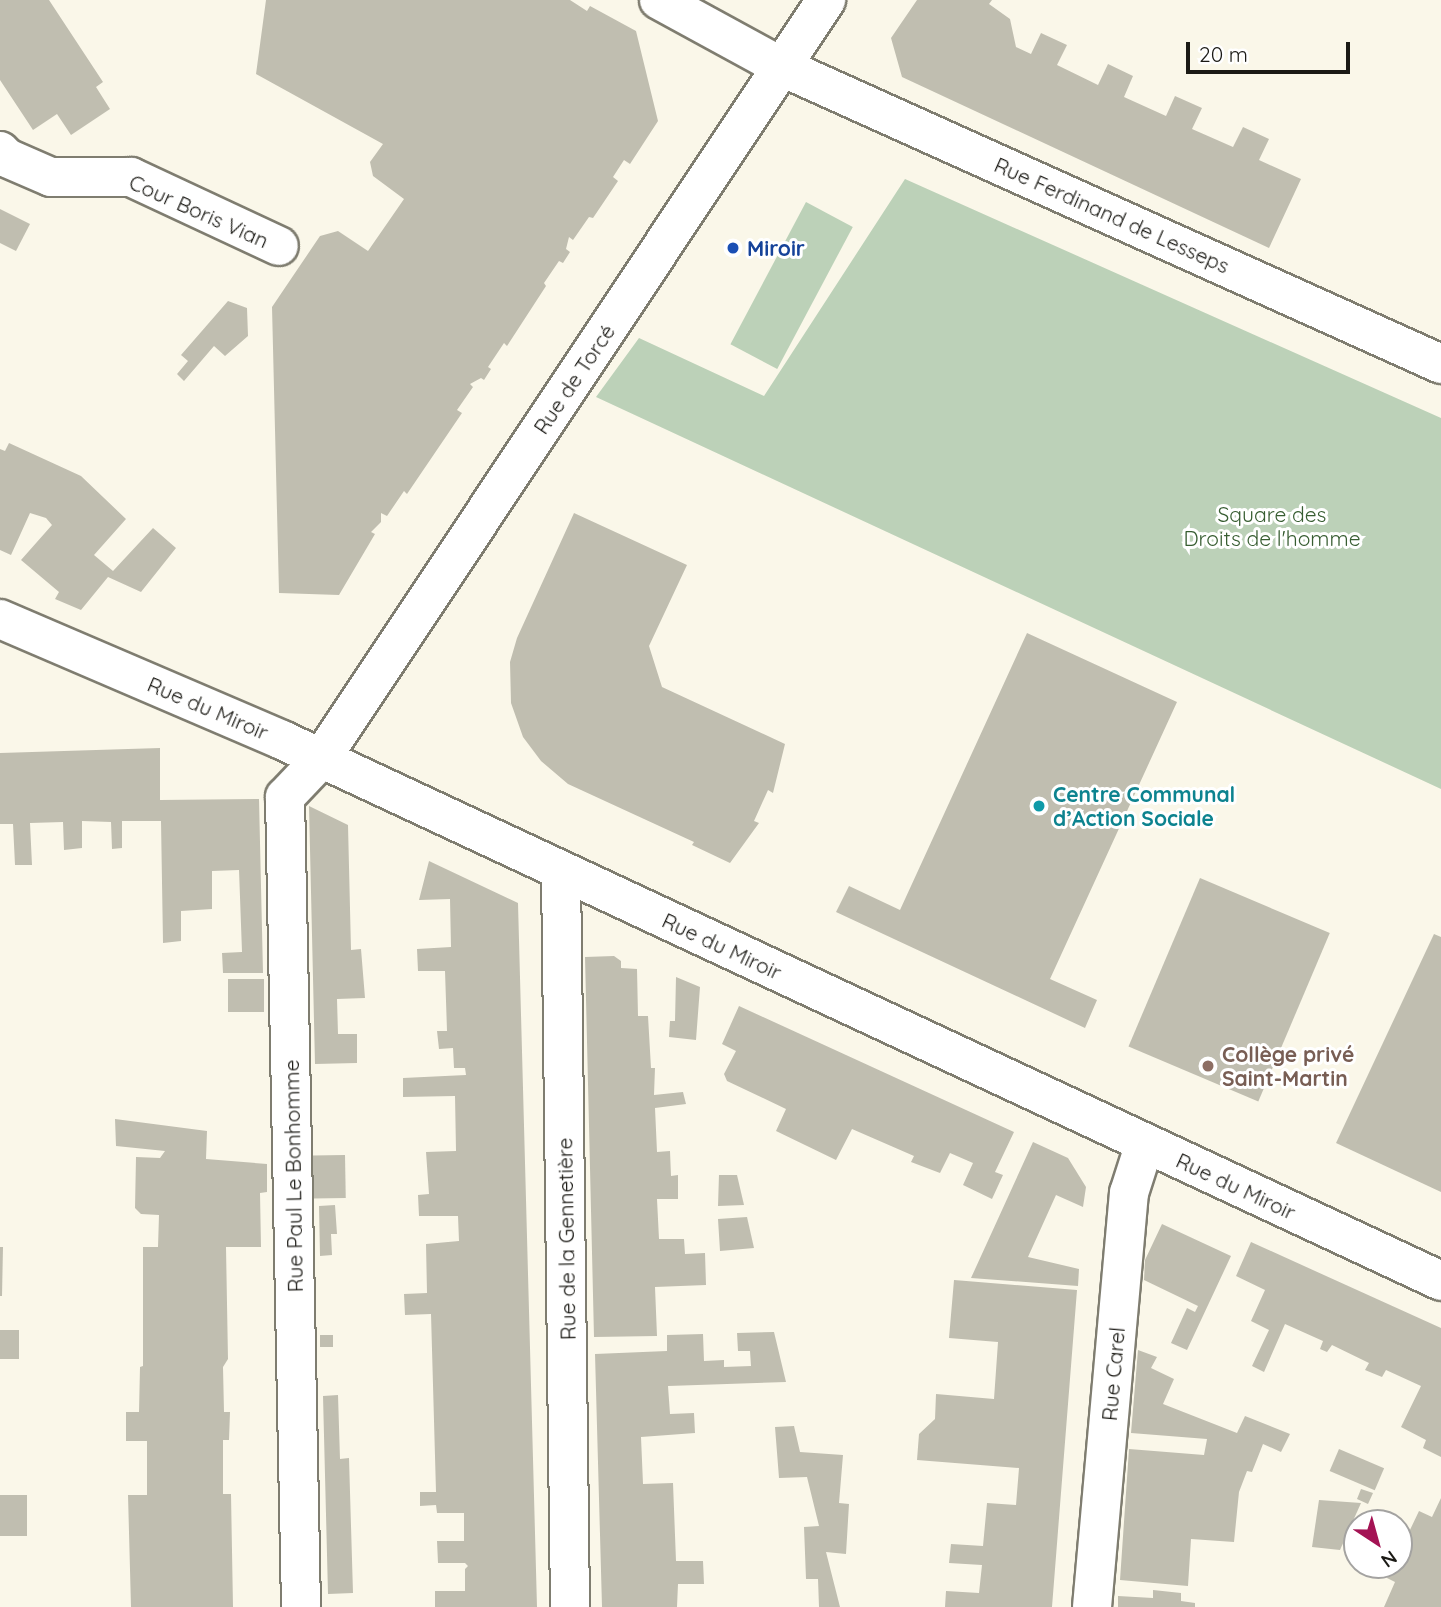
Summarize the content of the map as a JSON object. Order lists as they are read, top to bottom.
{
  "streets": {
    "street": [
      "Cour Boris Vian",
      "Rue Ferdinand de Lesseps",
      "Rue de Torcé",
      "Rue du Miroir",
      "Rue Paul Le Bonhomme",
      "Rue de la Gennetière",
      "Rue Carel"
    ]
  },
  "crossings": [
    ["Rue Ferdinand de Lesseps", "Rue de Torcé"],
    ["Rue de Torcé", "Rue du Miroir"],
    ["Rue de Torcé", "Rue Paul Le Bonhomme"],
    ["Rue du Miroir", "Rue Paul Le Bonhomme"],
    ["Rue du Miroir", "Rue de la Gennetière"],
    ["Rue du Miroir", "Rue Carel"]
  ],
  "parks": ["Square des Droits de l'homme"],
  "places": ["Miroir", "Centre Communal d’Action Sociale", "Collège privé Saint-Martin"],
  "scale_bar": "20 m",
  "north": "bottom right"
}
